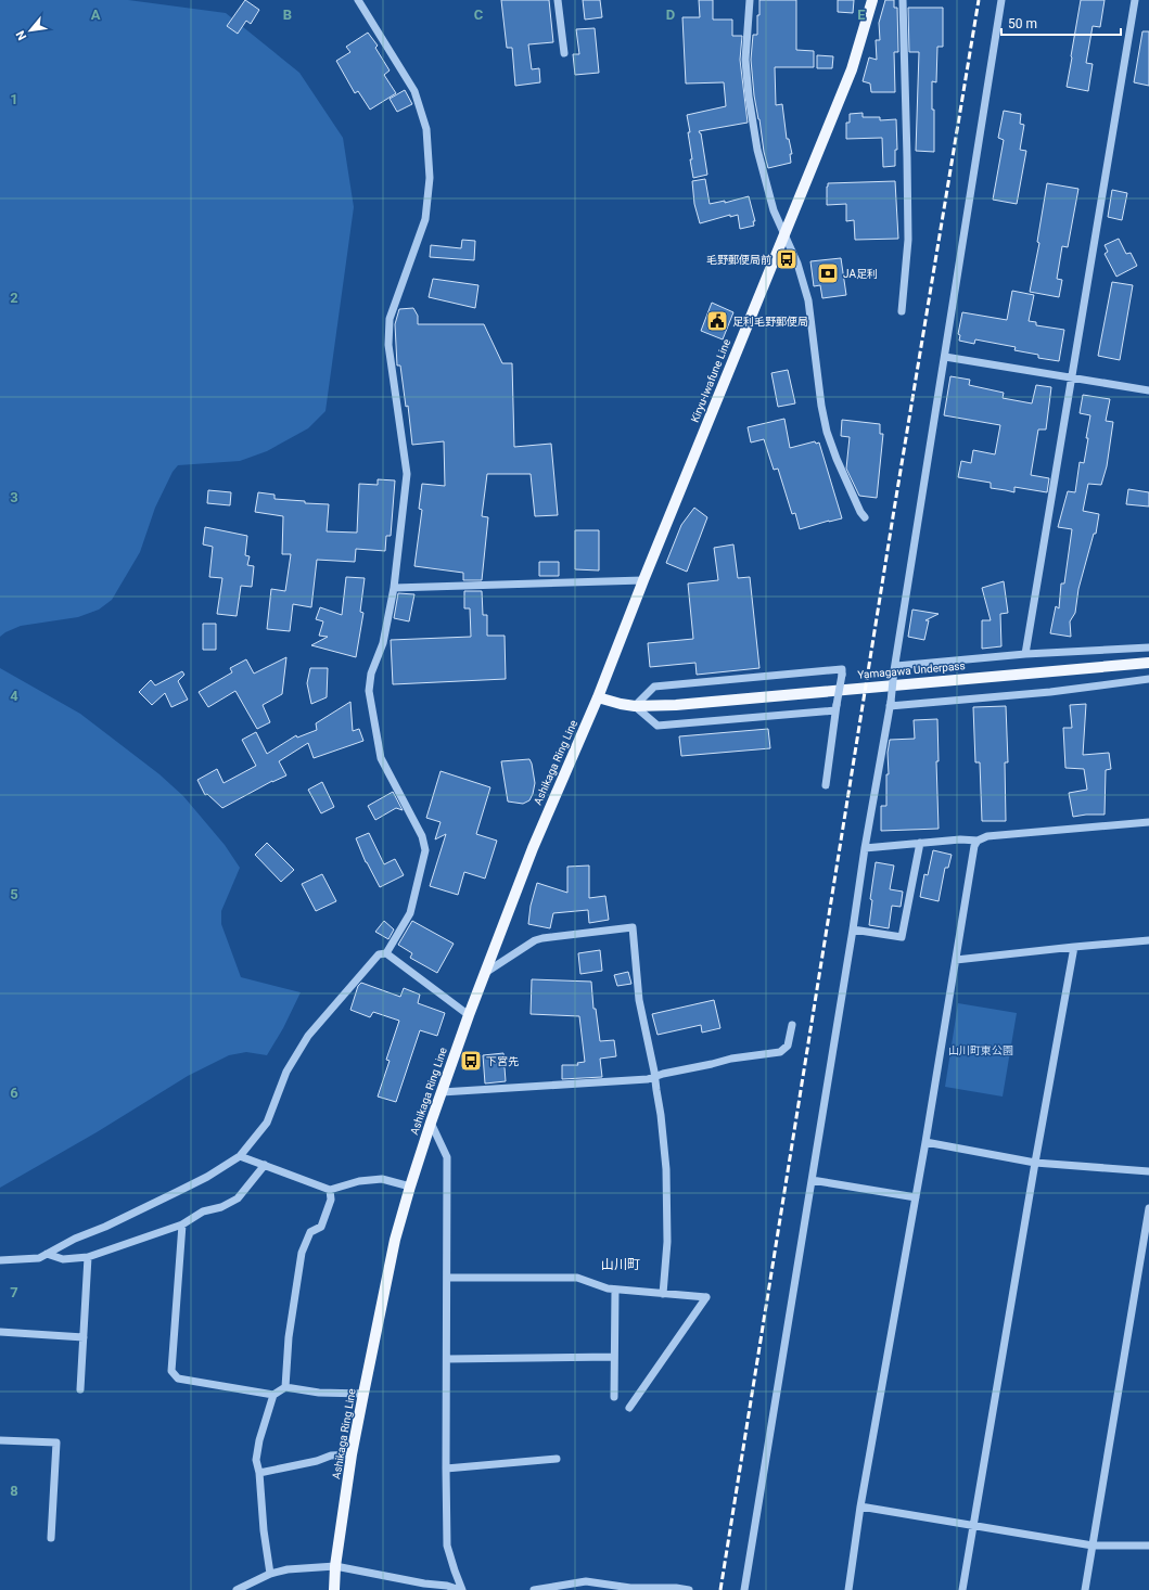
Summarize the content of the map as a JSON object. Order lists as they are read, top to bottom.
{
  "streets": {
    "main road": ["Kiryu-Iwafune Line", "Yamagawa Underpass", "Ashikaga Ring Line"]
  },
  "crossings": [
    ["Kiryu-Iwafune Line", "Ashikaga Ring Line"]
  ],
  "districts": ["山川町"],
  "parks": ["山川町東公園"],
  "places": {
    "bus stop": ["毛野郵便局前", "下宮先"],
    "bank": ["JA足利"],
    "public building": ["足利毛野郵便局"]
  },
  "scale_bar": "50 m",
  "north": "bottom left",
  "grid": {
    "columns": [
      "A",
      "B",
      "C",
      "D",
      "E"
    ],
    "rows": [
      "1",
      "2",
      "3",
      "4",
      "5",
      "6",
      "7",
      "8"
    ]
  }
}
